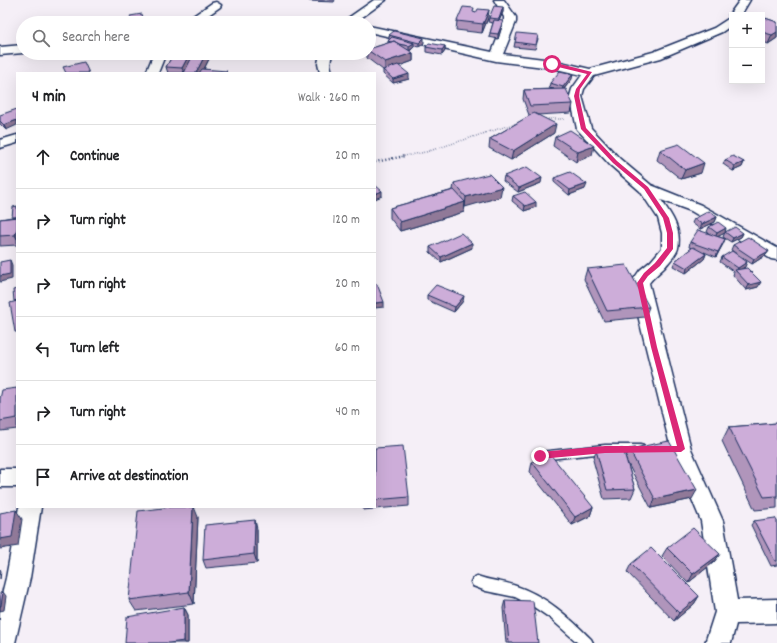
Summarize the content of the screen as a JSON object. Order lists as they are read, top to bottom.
{
  "page": {
    "map_buttons": ["+", "−"],
    "search": "Search here",
    "heading": ["4 min", "Walk · 260 m"],
    "list": [
      ["Continue", "20 m"],
      ["Turn right", "120 m"],
      ["Turn right", "20 m"],
      ["Turn left", "60 m"],
      ["Turn right", "40 m"],
      "Arrive at destination"
    ]
  }
}
